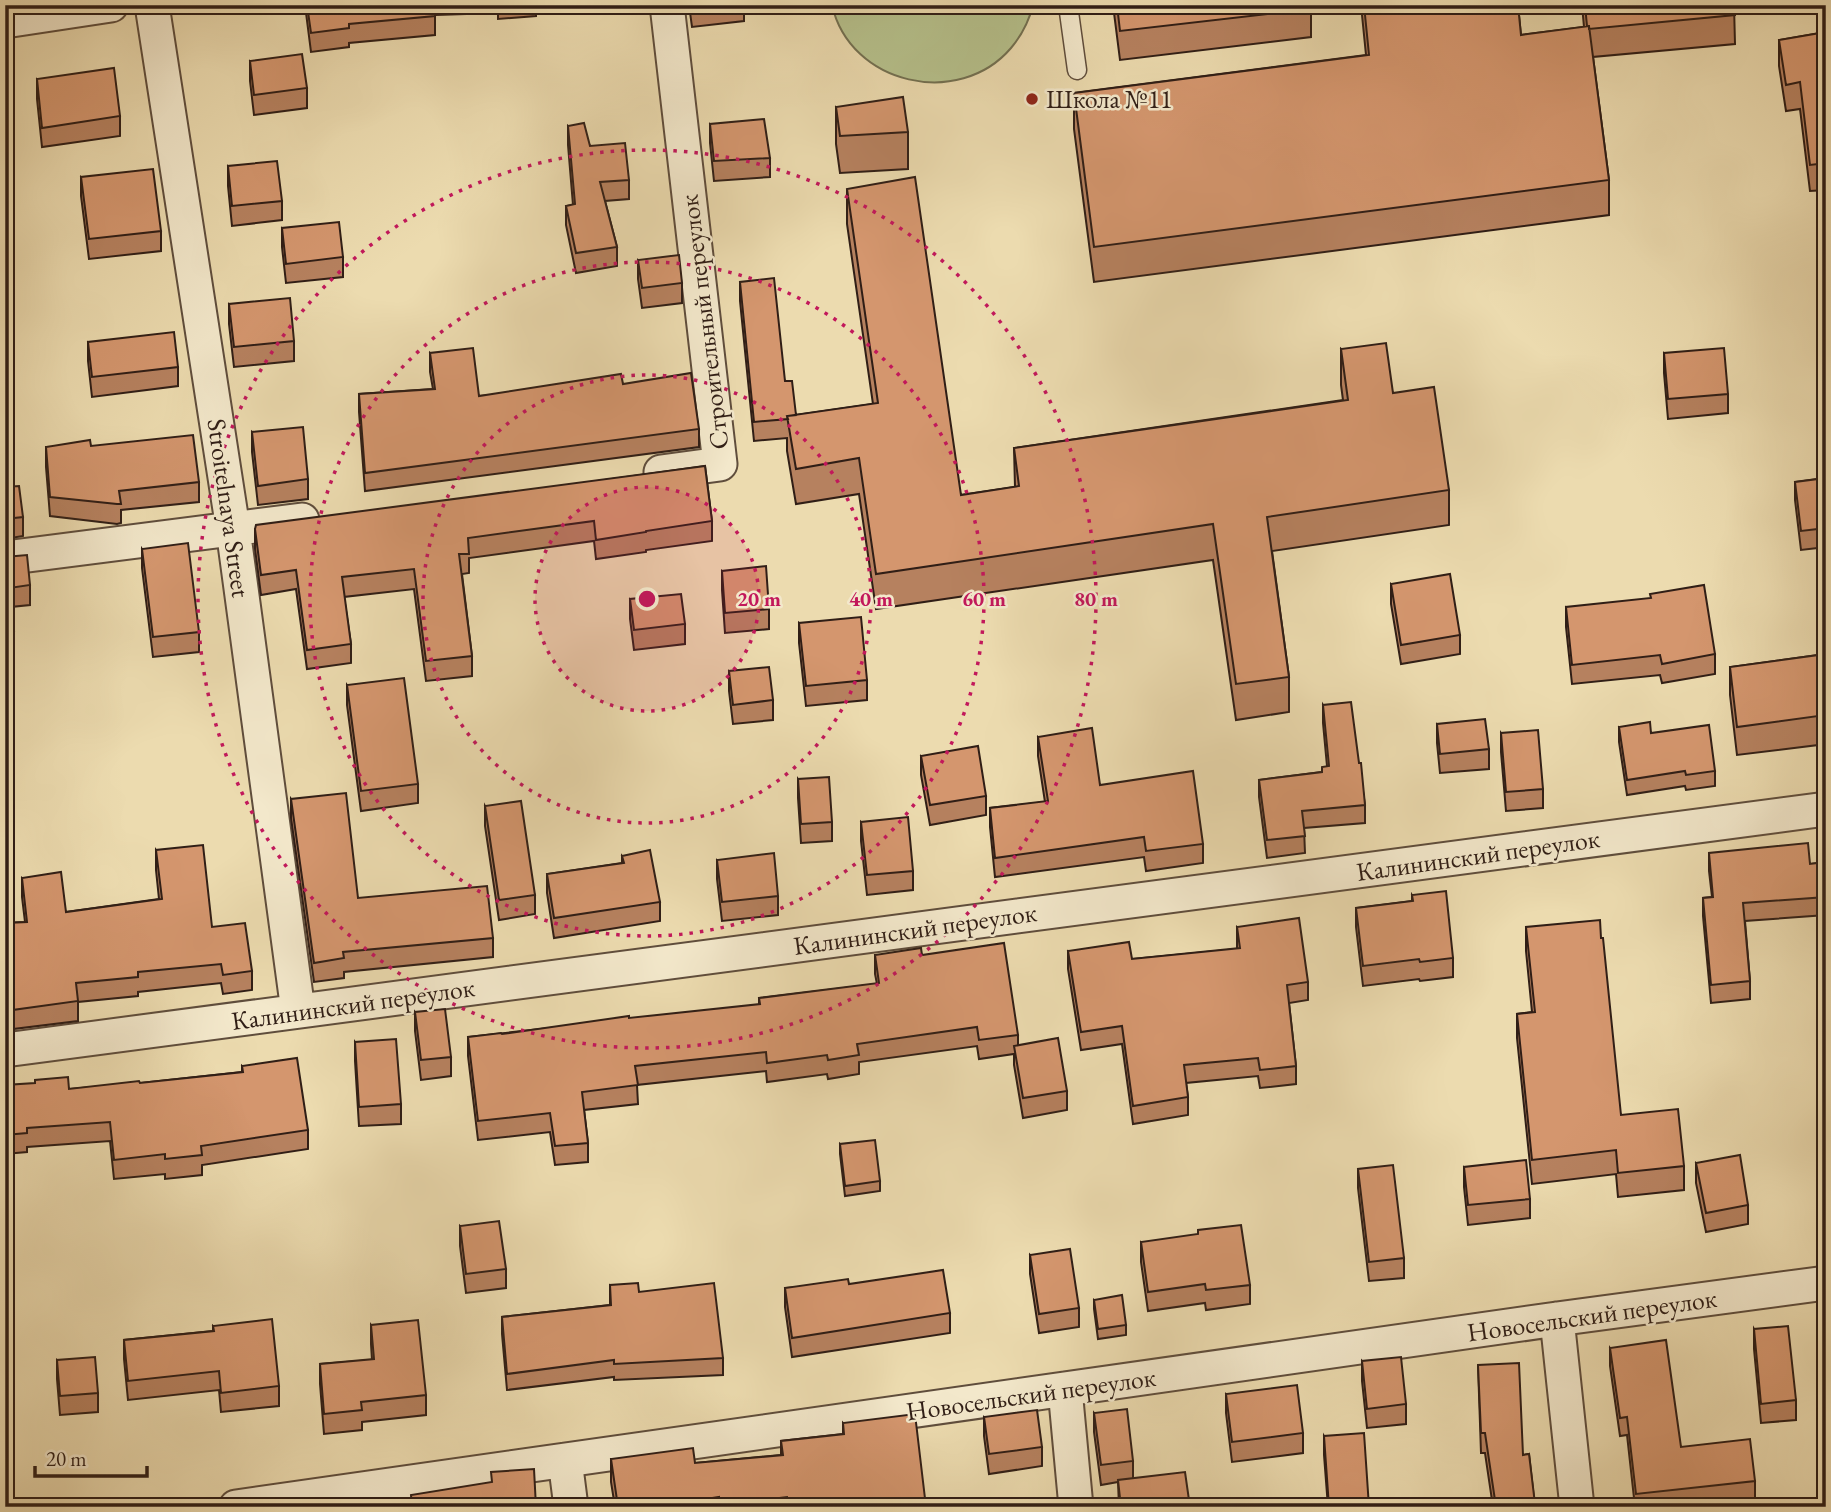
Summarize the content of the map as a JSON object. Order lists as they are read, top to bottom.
{
  "streets": {
    "street": [
      "Строительный переулок",
      "Stroitelnaya Street",
      "Калининский переулок",
      "Новосельский переулок"
    ]
  },
  "crossings": [
    ["Stroitelnaya Street", "Калининский переулок"]
  ],
  "places": ["Школа №11"],
  "scale_bar": "20 m",
  "rings": [
    "20 m",
    "40 m",
    "60 m",
    "80 m"
  ]
}
